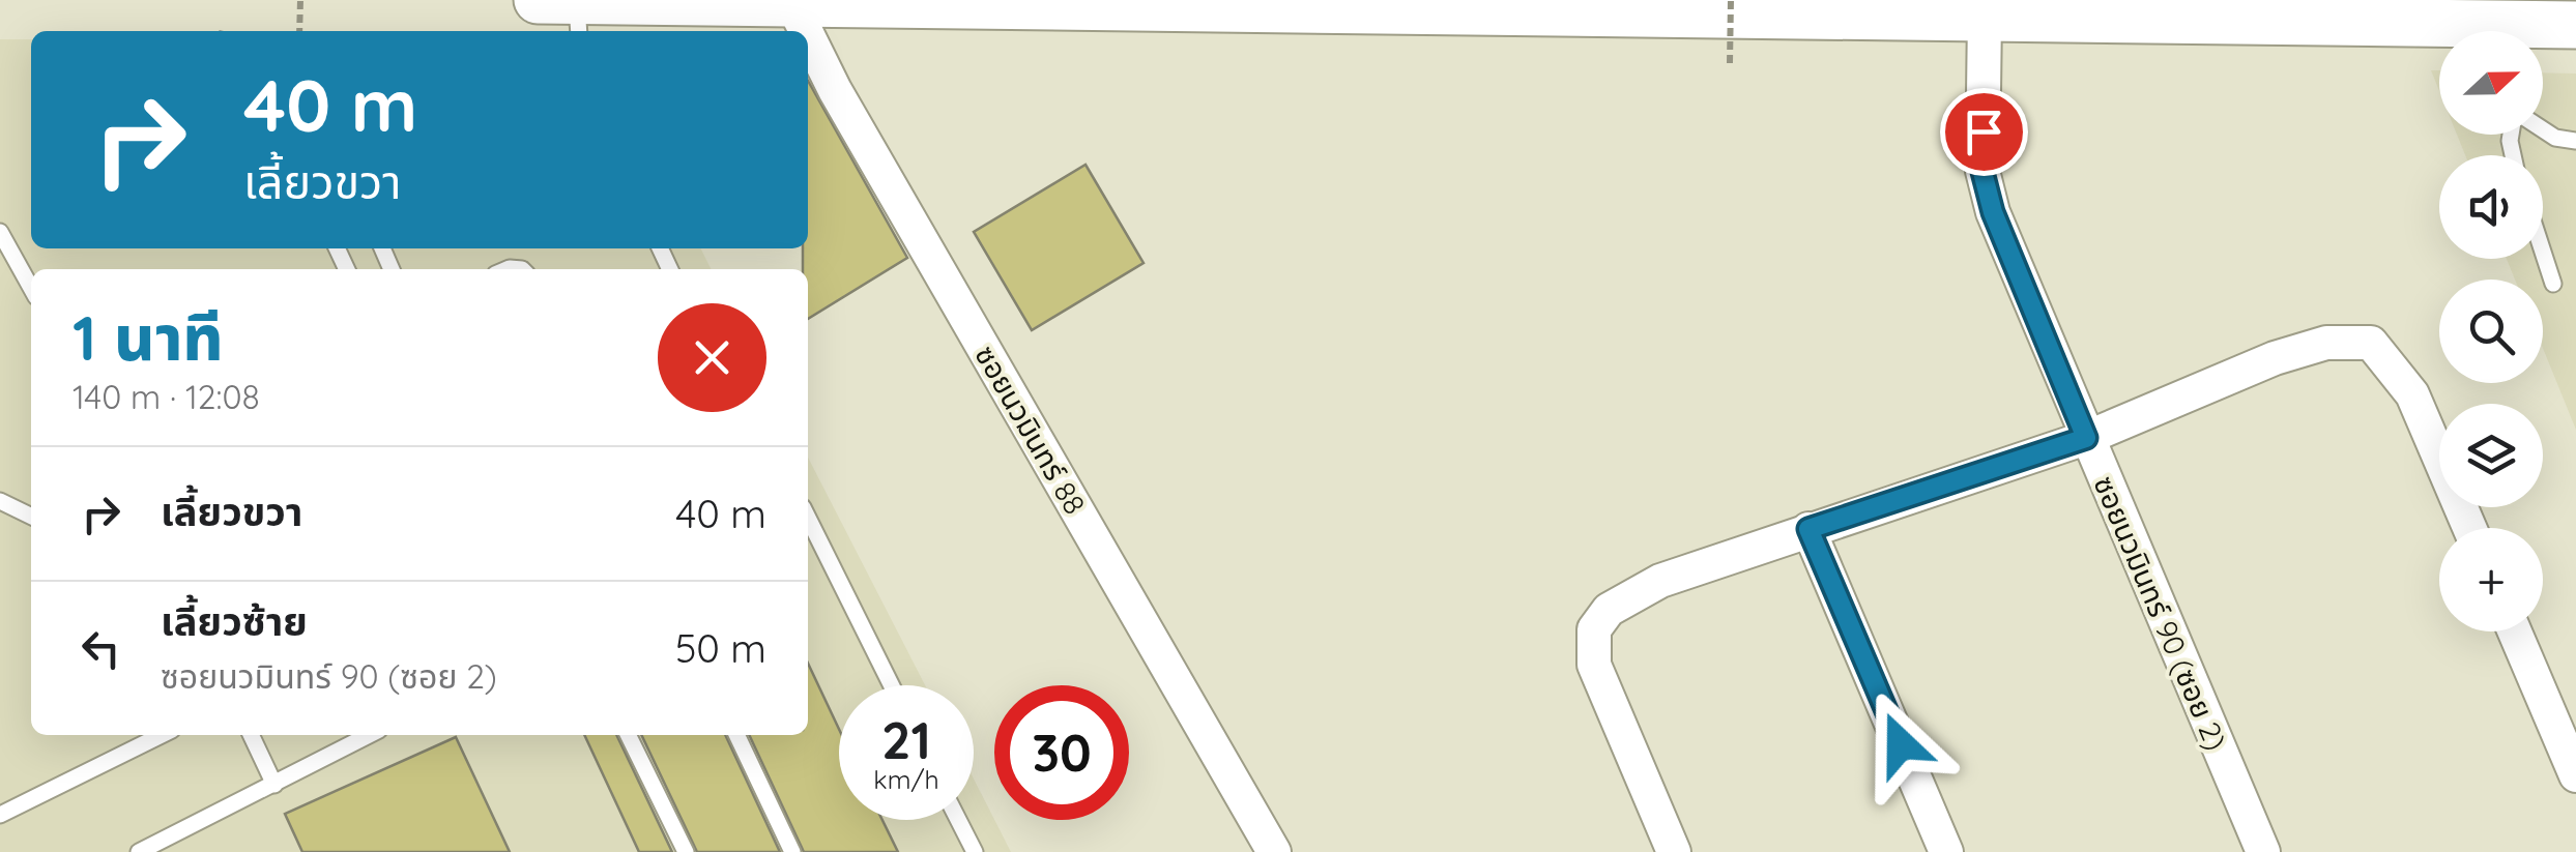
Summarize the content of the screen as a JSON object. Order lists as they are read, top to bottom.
{
  "streets": {
    "street": ["ซอยนวมินทร์ 88", "ซอยนวมินทร์ 90 (ซอย 2)"]
  },
  "north": "right",
  "page": {
    "map_buttons": "+",
    "turn": ["40 m", "เลี้ยวขวา"],
    "heading": ["1 นาที", "140 m · 12:08"],
    "list": [
      {
        "name": "เลี้ยวขวา",
        "value": "40 m"
      },
      {
        "name": "เลี้ยวซ้าย",
        "note": "ซอยนวมินทร์ 90 (ซอย 2)",
        "value": "50 m"
      }
    ],
    "speed": "21 km/h",
    "limit": "30"
  }
}
